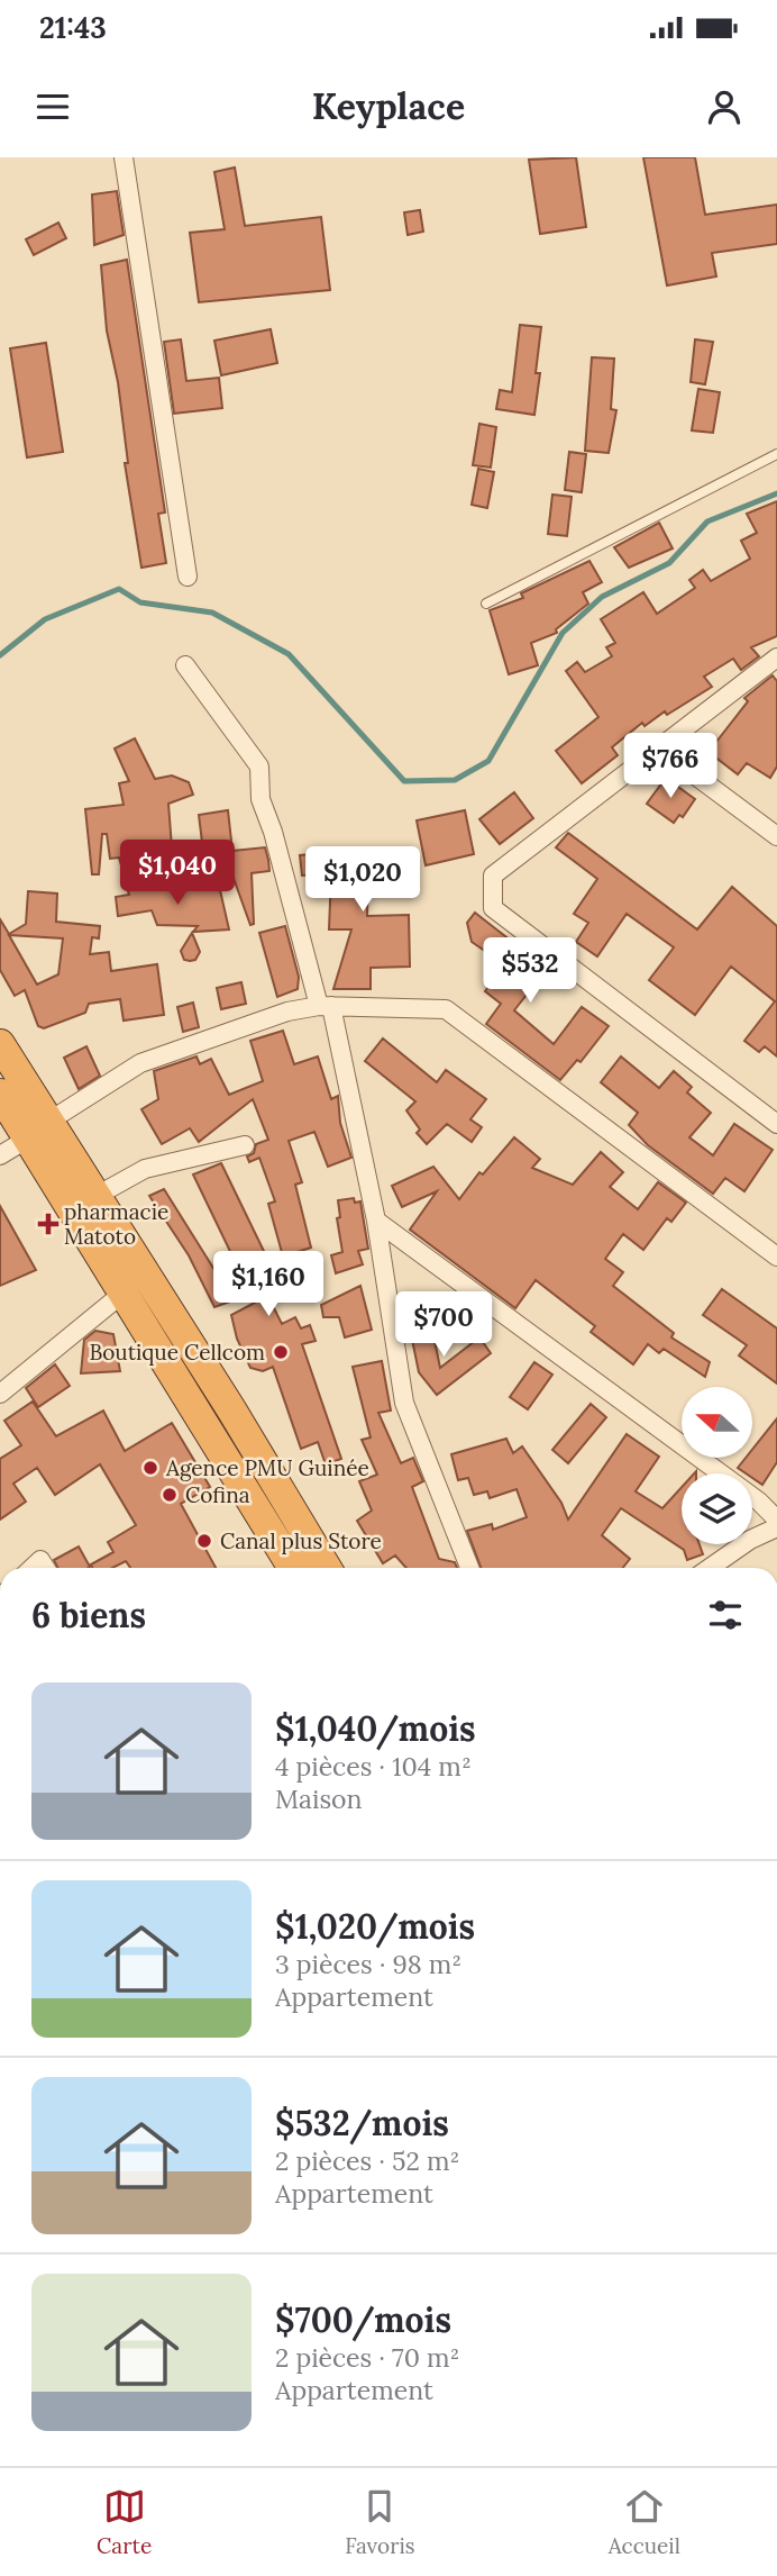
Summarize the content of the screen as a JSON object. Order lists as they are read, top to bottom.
{
  "places": {
    "health": ["pharmacie Matoto"],
    "other": [
      "Boutique Cellcom",
      "Agence PMU Guinée",
      "Cofina",
      "Canal plus Store"
    ]
  },
  "north": "left",
  "page": {
    "status": "21:43",
    "header": "Keyplace",
    "price": [
      "$766",
      "$1,040",
      "$1,020",
      "$532",
      "$1,160",
      "$700"
    ],
    "heading": "6 biens",
    "list": [
      {
        "name": "$1,040/mois",
        "note": "4 pièces · 104 m² · Maison"
      },
      {
        "name": "$1,020/mois",
        "note": "3 pièces · 98 m² · Appartement"
      },
      {
        "name": "$532/mois",
        "note": "2 pièces · 52 m² · Appartement"
      },
      {
        "name": "$700/mois",
        "note": "2 pièces · 70 m² · Appartement"
      }
    ],
    "tabs": ["Carte", "Favoris", "Accueil"]
  }
}
